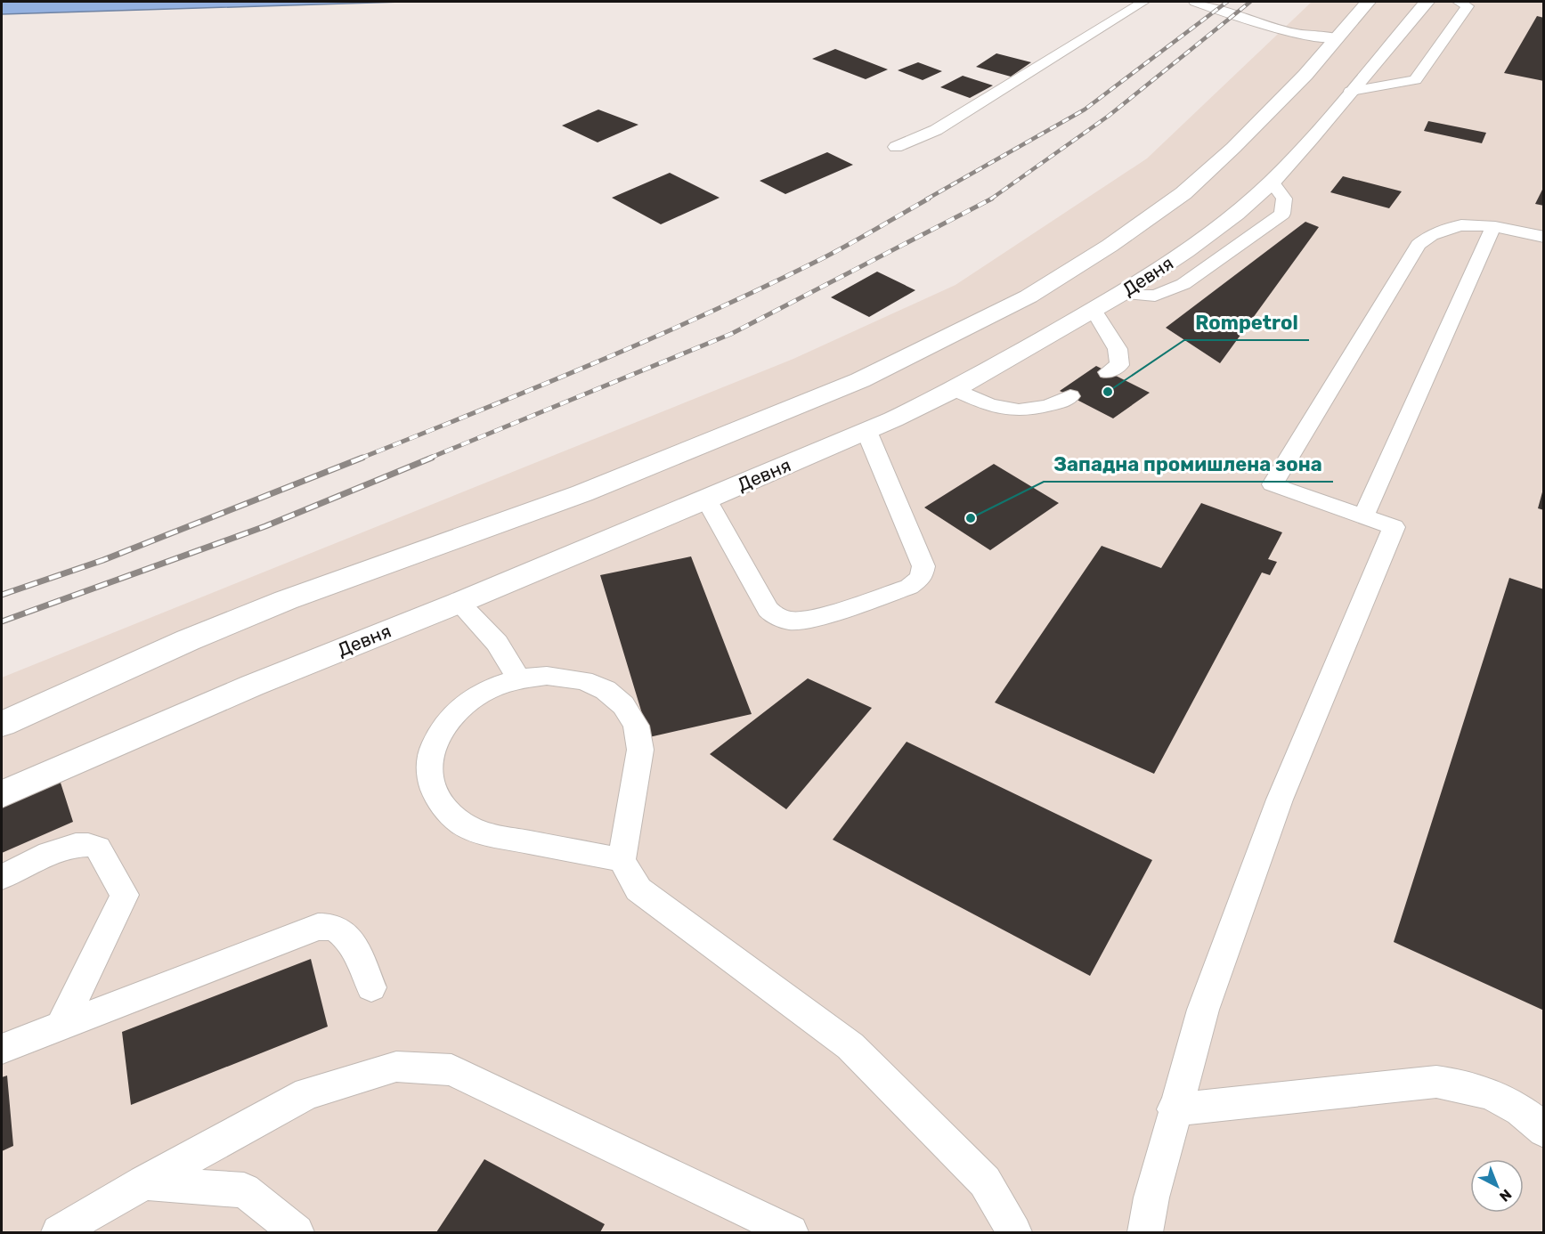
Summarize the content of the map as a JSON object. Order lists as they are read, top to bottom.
{
  "streets": {
    "main road": ["Девня"]
  },
  "places": ["Rompetrol", "Западна промишлена зона"],
  "north": "bottom right"
}
